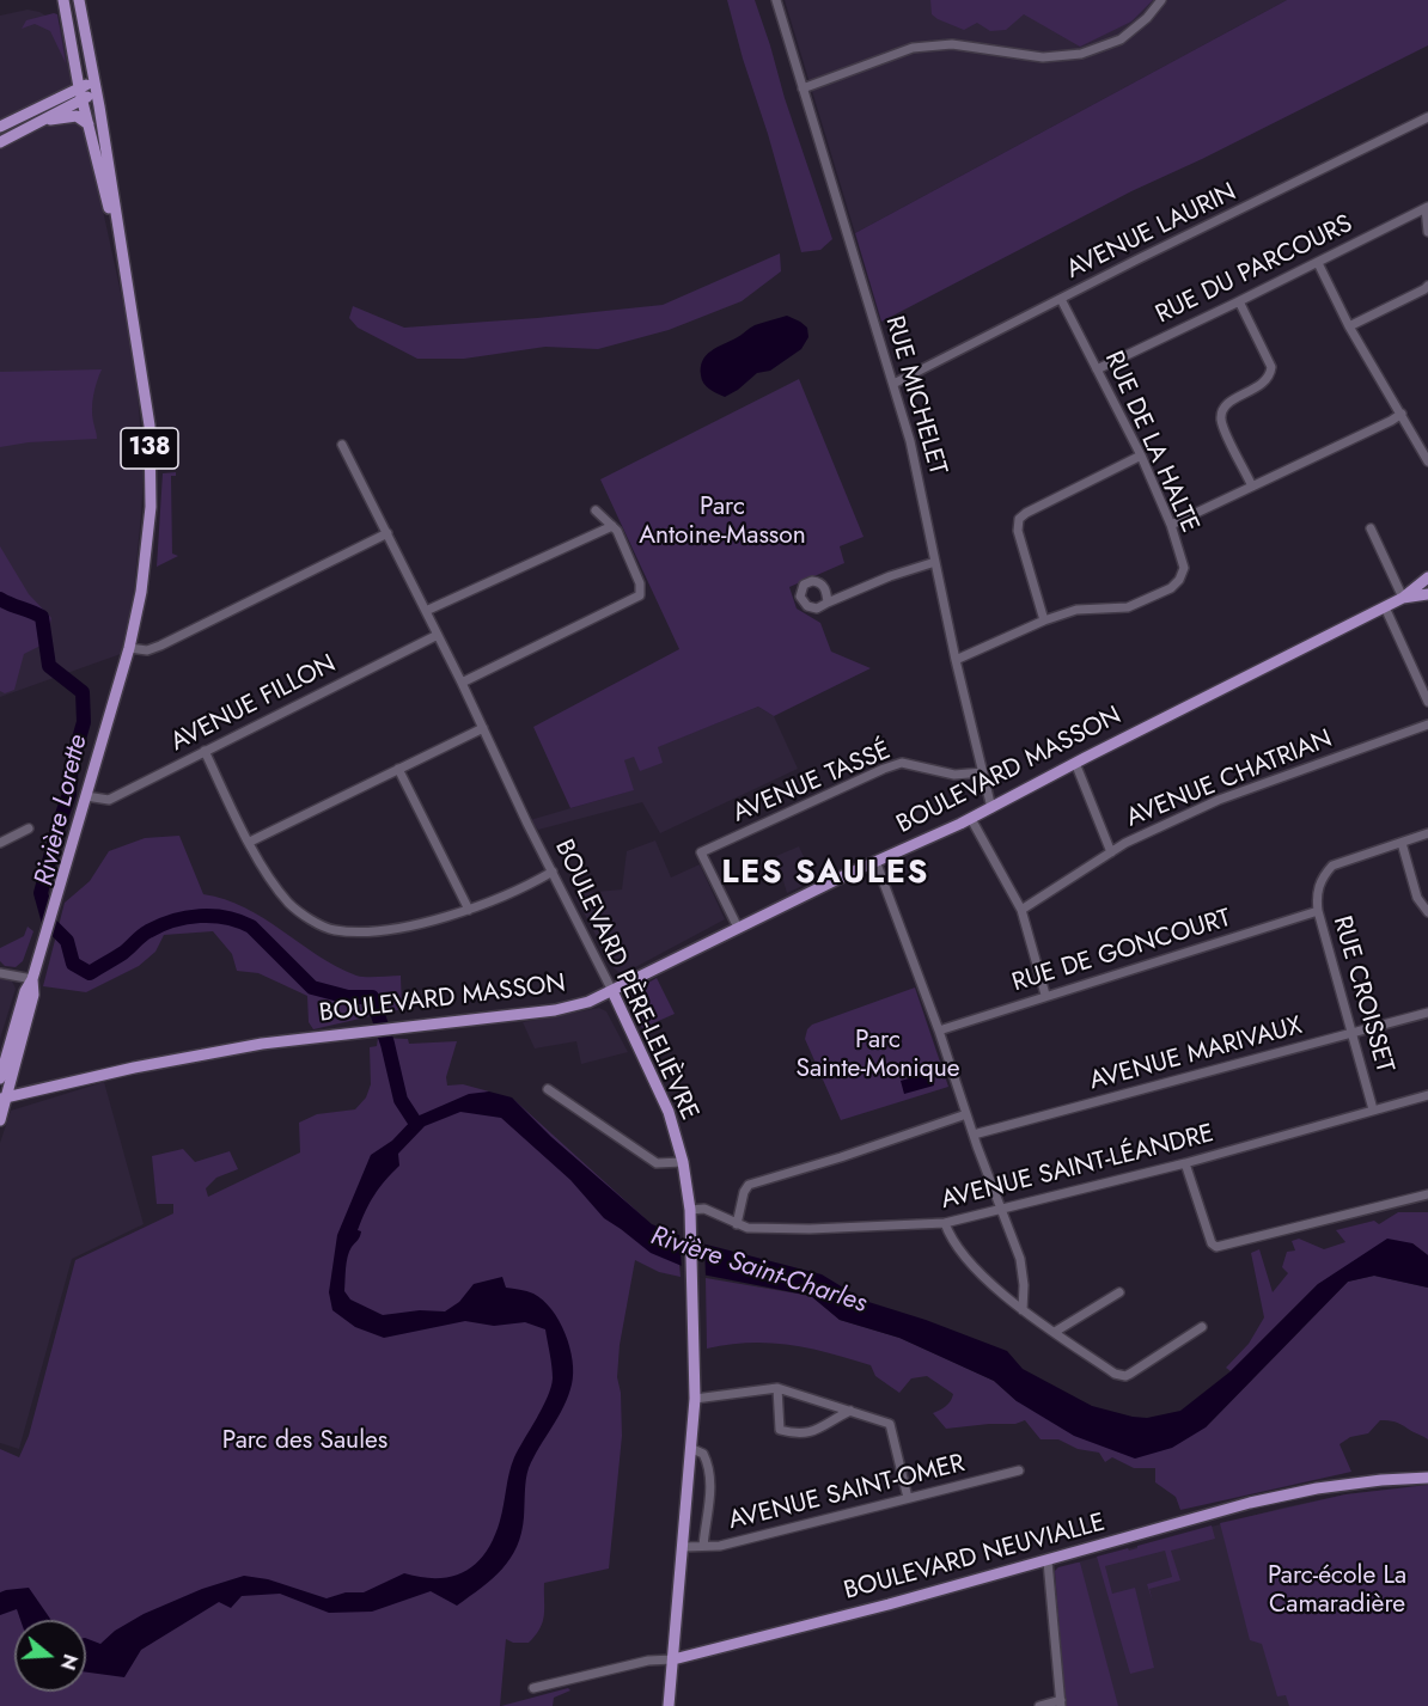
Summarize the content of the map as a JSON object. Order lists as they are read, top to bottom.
{
  "streets": {
    "main road": [
      "138",
      "BOULEVARD MASSON",
      "BOULEVARD PÈRE-LELIÈVRE",
      "BOULEVARD NEUVIALLE"
    ],
    "street": [
      "AVENUE LAURIN",
      "RUE DU PARCOURS",
      "RUE MICHELET",
      "RUE DE LA HALTE",
      "AVENUE FILLON",
      "AVENUE CHATRIAN",
      "AVENUE TASSÉ",
      "RUE DE GONCOURT",
      "RUE CROISSET",
      "AVENUE MARIVAUX",
      "AVENUE SAINT-LÉANDRE",
      "AVENUE SAINT-OMER"
    ]
  },
  "crossings": [
    ["AVENUE LAURIN", "RUE MICHELET"],
    ["AVENUE LAURIN", "RUE DE LA HALTE"],
    ["RUE DU PARCOURS", "RUE DE LA HALTE"],
    ["RUE MICHELET", "RUE DE LA HALTE"],
    ["RUE MICHELET", "BOULEVARD MASSON"],
    ["RUE MICHELET", "AVENUE TASSÉ"],
    ["138", "AVENUE FILLON"],
    ["138", "BOULEVARD MASSON"],
    ["AVENUE FILLON", "BOULEVARD PÈRE-LELIÈVRE"],
    ["BOULEVARD MASSON", "AVENUE TASSÉ"],
    ["BOULEVARD MASSON", "BOULEVARD PÈRE-LELIÈVRE"],
    ["RUE DE GONCOURT", "RUE CROISSET"],
    ["BOULEVARD PÈRE-LELIÈVRE", "AVENUE SAINT-LÉANDRE"],
    ["BOULEVARD PÈRE-LELIÈVRE", "AVENUE SAINT-OMER"],
    ["BOULEVARD PÈRE-LELIÈVRE", "BOULEVARD NEUVIALLE"],
    ["RUE CROISSET", "AVENUE MARIVAUX"],
    ["RUE CROISSET", "AVENUE SAINT-LÉANDRE"]
  ],
  "districts": ["LES SAULES"],
  "water": ["Rivière Lorette", "Rivière Saint-Charles"],
  "parks": [
    "Parc Antoine-Masson",
    "Parc Sainte-Monique",
    "Parc des Saules",
    "Parc-école La Camaradière"
  ],
  "north": "right"
}
